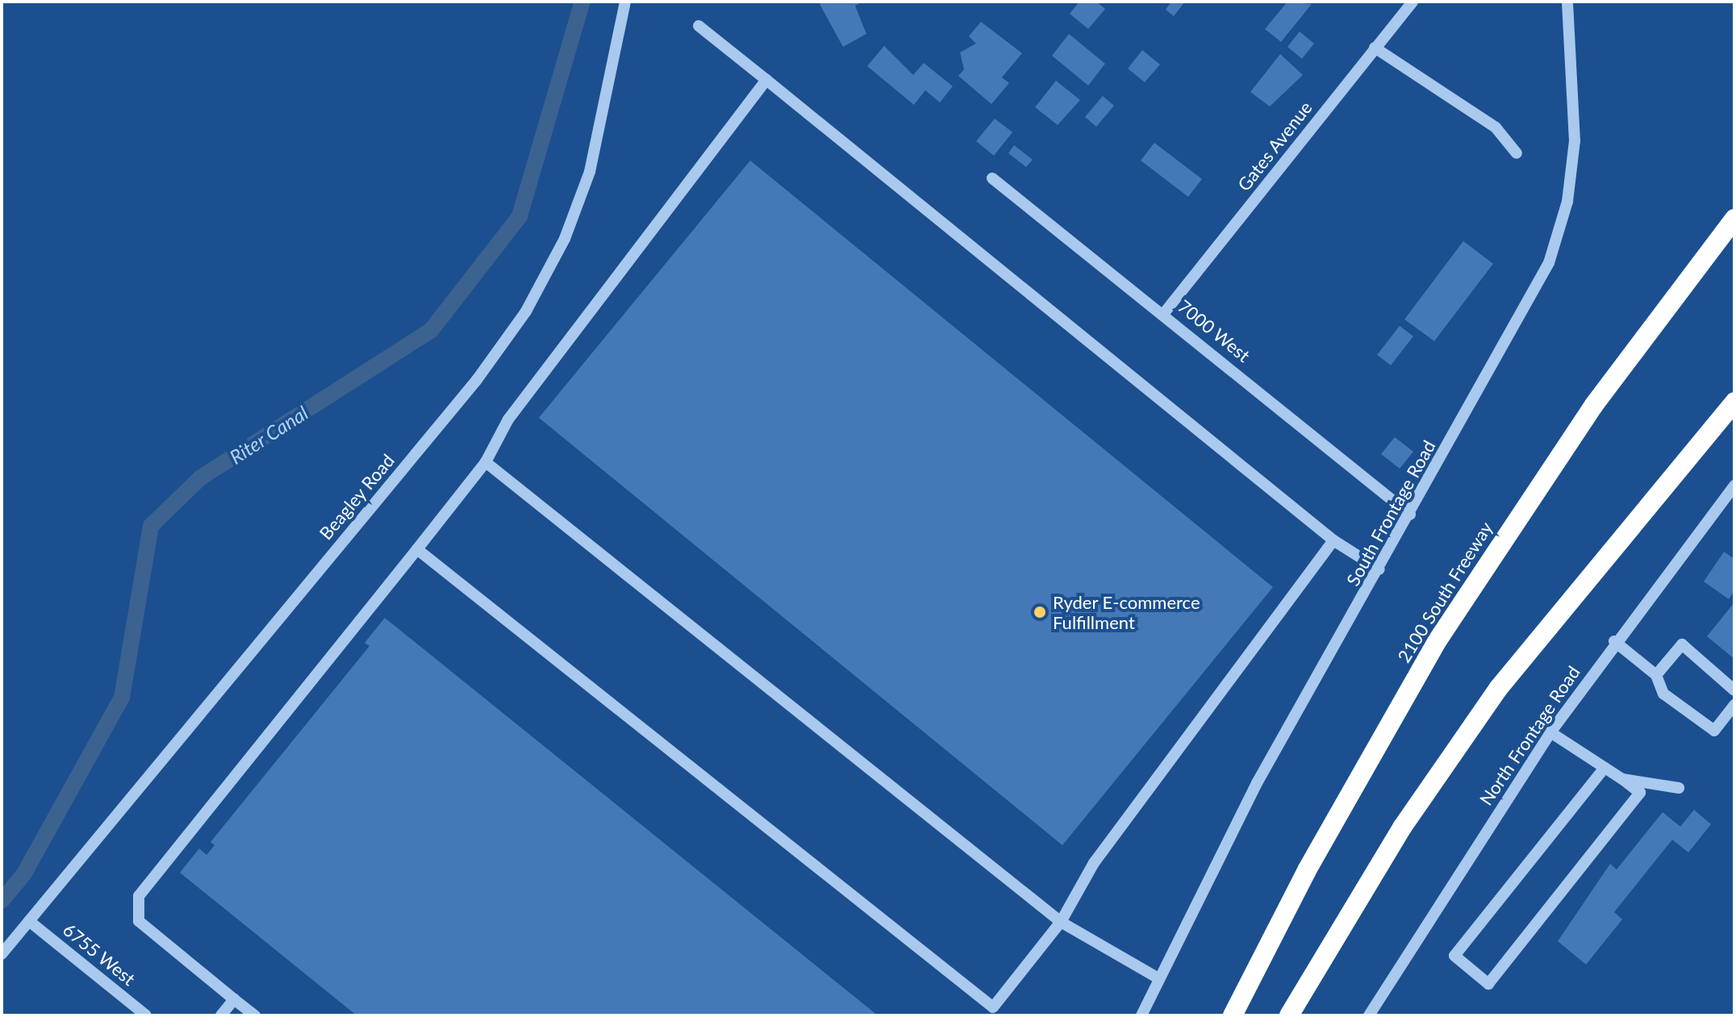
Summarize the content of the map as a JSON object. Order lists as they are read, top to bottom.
{
  "streets": {
    "highway": ["2100 South Freeway"],
    "street": [
      "Gates Avenue",
      "7000 West",
      "Beagley Road",
      "South Frontage Road",
      "North Frontage Road",
      "6755 West"
    ]
  },
  "crossings": [
    ["Gates Avenue", "7000 West"],
    ["7000 West", "South Frontage Road"],
    ["Beagley Road", "6755 West"]
  ],
  "water": ["Riter Canal"],
  "places": ["Ryder E-commerce Fulfillment"]
}
